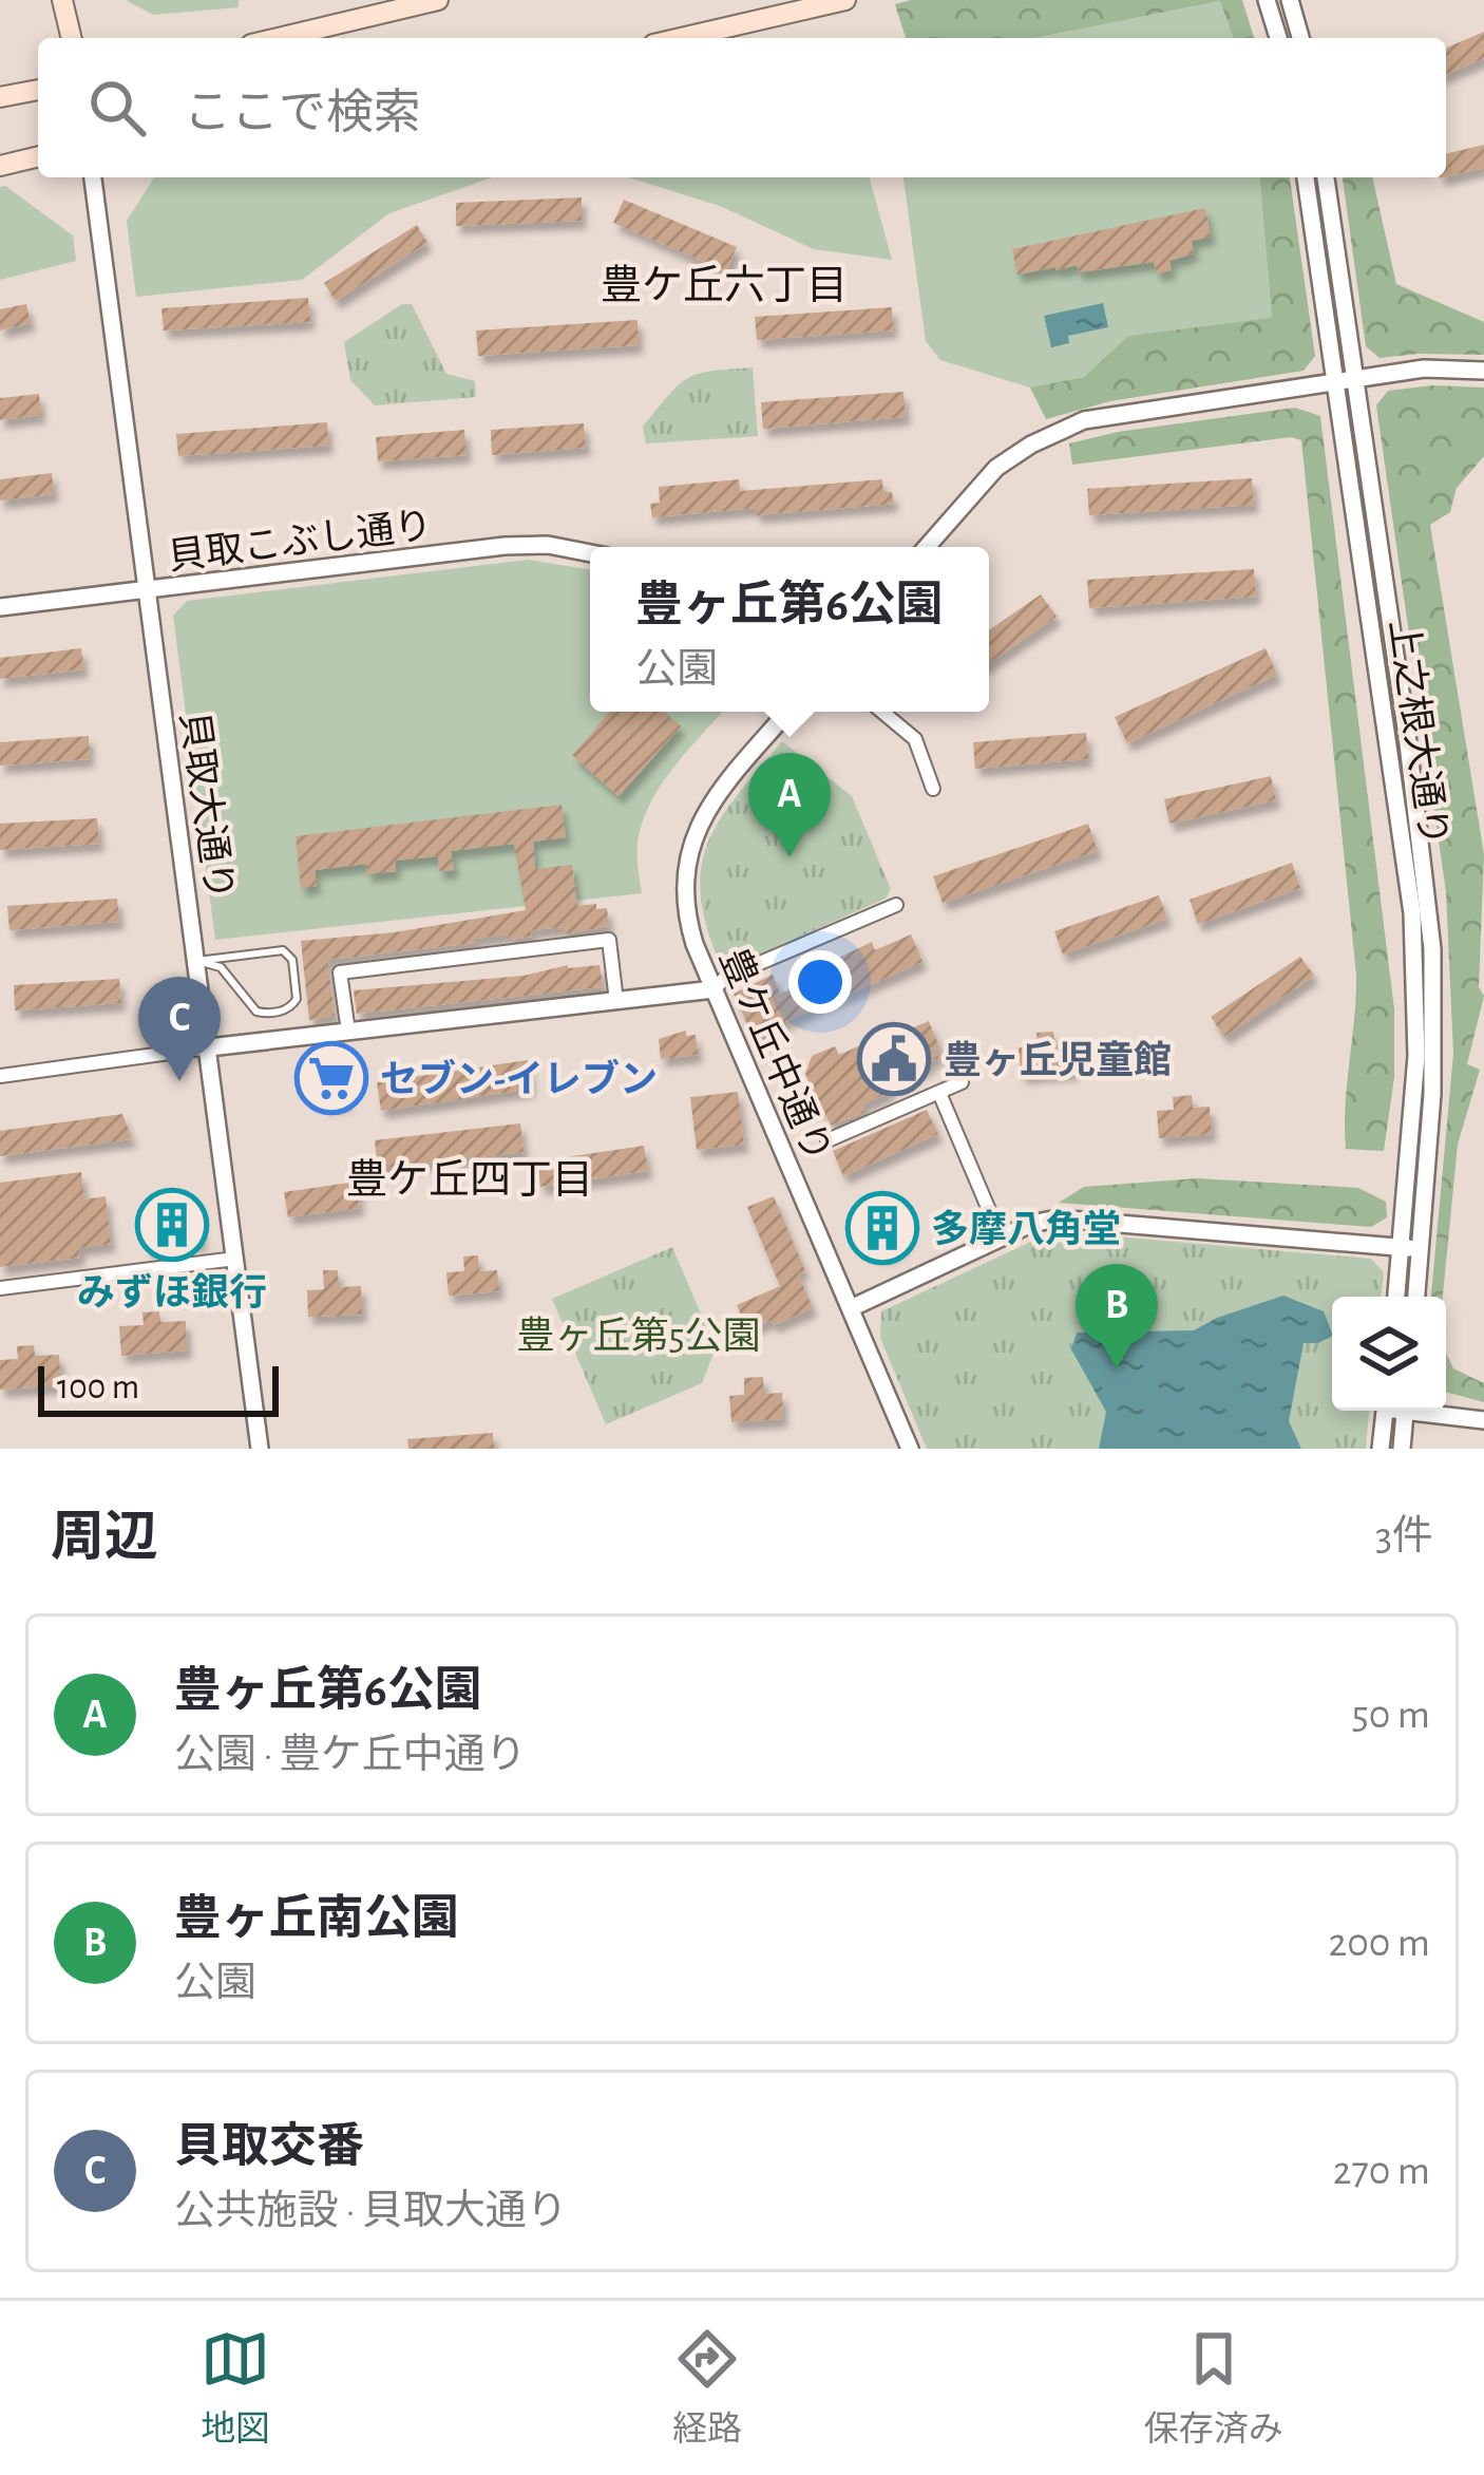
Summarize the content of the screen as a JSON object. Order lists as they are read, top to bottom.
{
  "streets": {
    "street": [
      "貝取こぶし通り",
      "上之根大通り",
      "貝取大通り",
      "豊ケ丘中通り"
    ]
  },
  "crossings": [
    ["貝取こぶし通り", "貝取大通り"]
  ],
  "districts": ["豊ケ丘六丁目", "豊ケ丘四丁目"],
  "parks": ["豊ヶ丘第5公園"],
  "places": {
    "public building": ["豊ヶ丘児童館"],
    "supermarket": ["セブン-イレブン"],
    "building": ["みずほ銀行", "多摩八角堂"]
  },
  "scale_bar": "100 m",
  "page": {
    "search": "ここで検索",
    "popup": ["豊ヶ丘第6公園", "公園"],
    "pins": ["A", "C", "B"],
    "scale": "100 m",
    "heading": ["周辺", "3件"],
    "list": [
      {
        "mark": "A",
        "name": "豊ヶ丘第6公園",
        "note": "公園 · 豊ケ丘中通り",
        "value": "50 m"
      },
      {
        "mark": "B",
        "name": "豊ヶ丘南公園",
        "note": "公園",
        "value": "200 m"
      },
      {
        "mark": "C",
        "name": "貝取交番",
        "note": "公共施設 · 貝取大通り",
        "value": "270 m"
      }
    ],
    "nav": ["地図", "経路", "保存済み"]
  }
}
